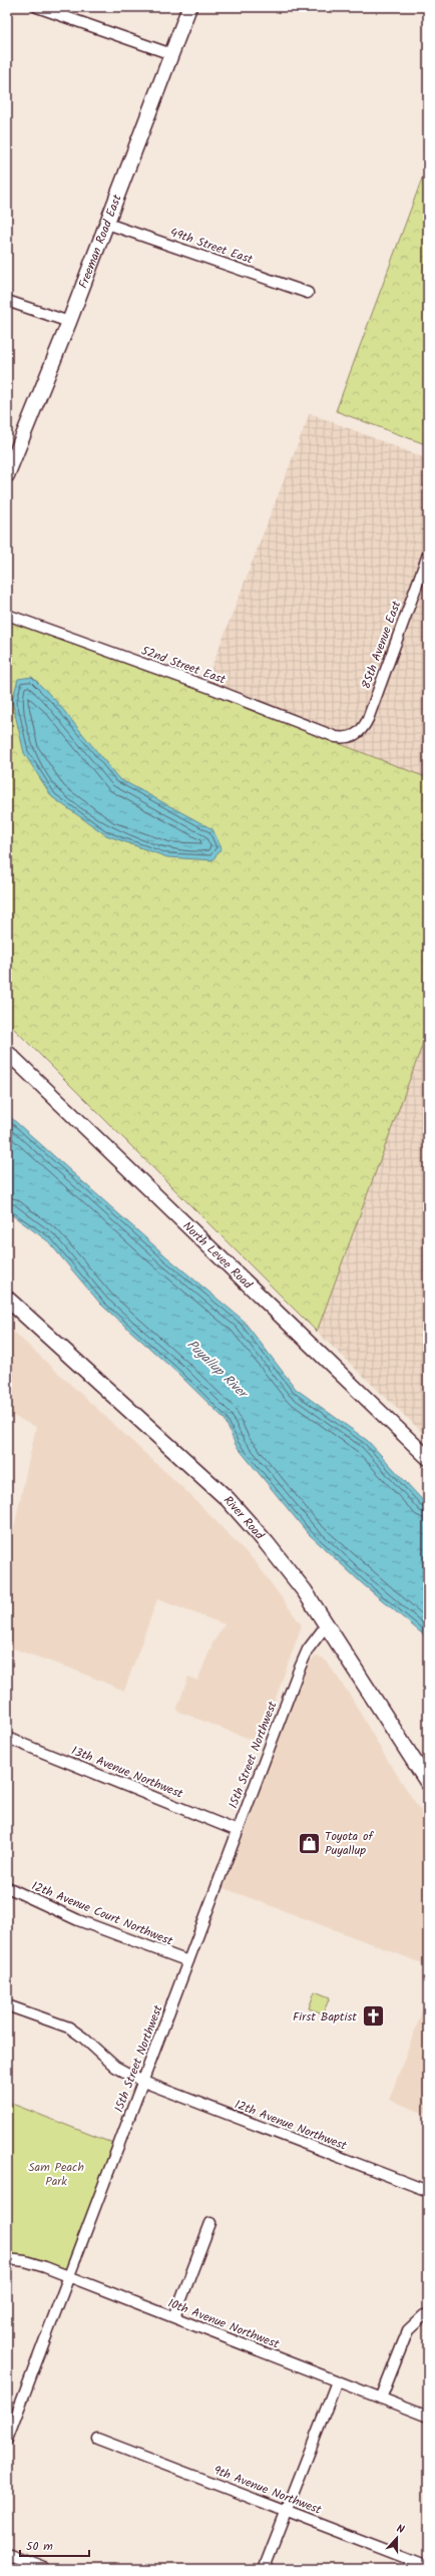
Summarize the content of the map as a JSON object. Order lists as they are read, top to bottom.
{
  "streets": {
    "main road": ["River Road"],
    "street": [
      "Freeman Road East",
      "49th Street East",
      "85th Avenue East",
      "52nd Street East",
      "North Levee Road",
      "15th Street Northwest",
      "13th Avenue Northwest",
      "12th Avenue Court Northwest",
      "12th Avenue Northwest",
      "10th Avenue Northwest",
      "9th Avenue Northwest"
    ]
  },
  "crossings": [
    ["Freeman Road East", "49th Street East"],
    ["85th Avenue East", "52nd Street East"],
    ["River Road", "15th Street Northwest"],
    ["15th Street Northwest", "13th Avenue Northwest"],
    ["15th Street Northwest", "12th Avenue Court Northwest"],
    ["15th Street Northwest", "12th Avenue Northwest"],
    ["15th Street Northwest", "10th Avenue Northwest"]
  ],
  "water": ["Puyallup River"],
  "parks": ["Sam Peach Park"],
  "places": {
    "shop": ["Toyota of Puyallup"],
    "church": ["First Baptist"]
  },
  "scale_bar": "50 m",
  "north": "top"
}
